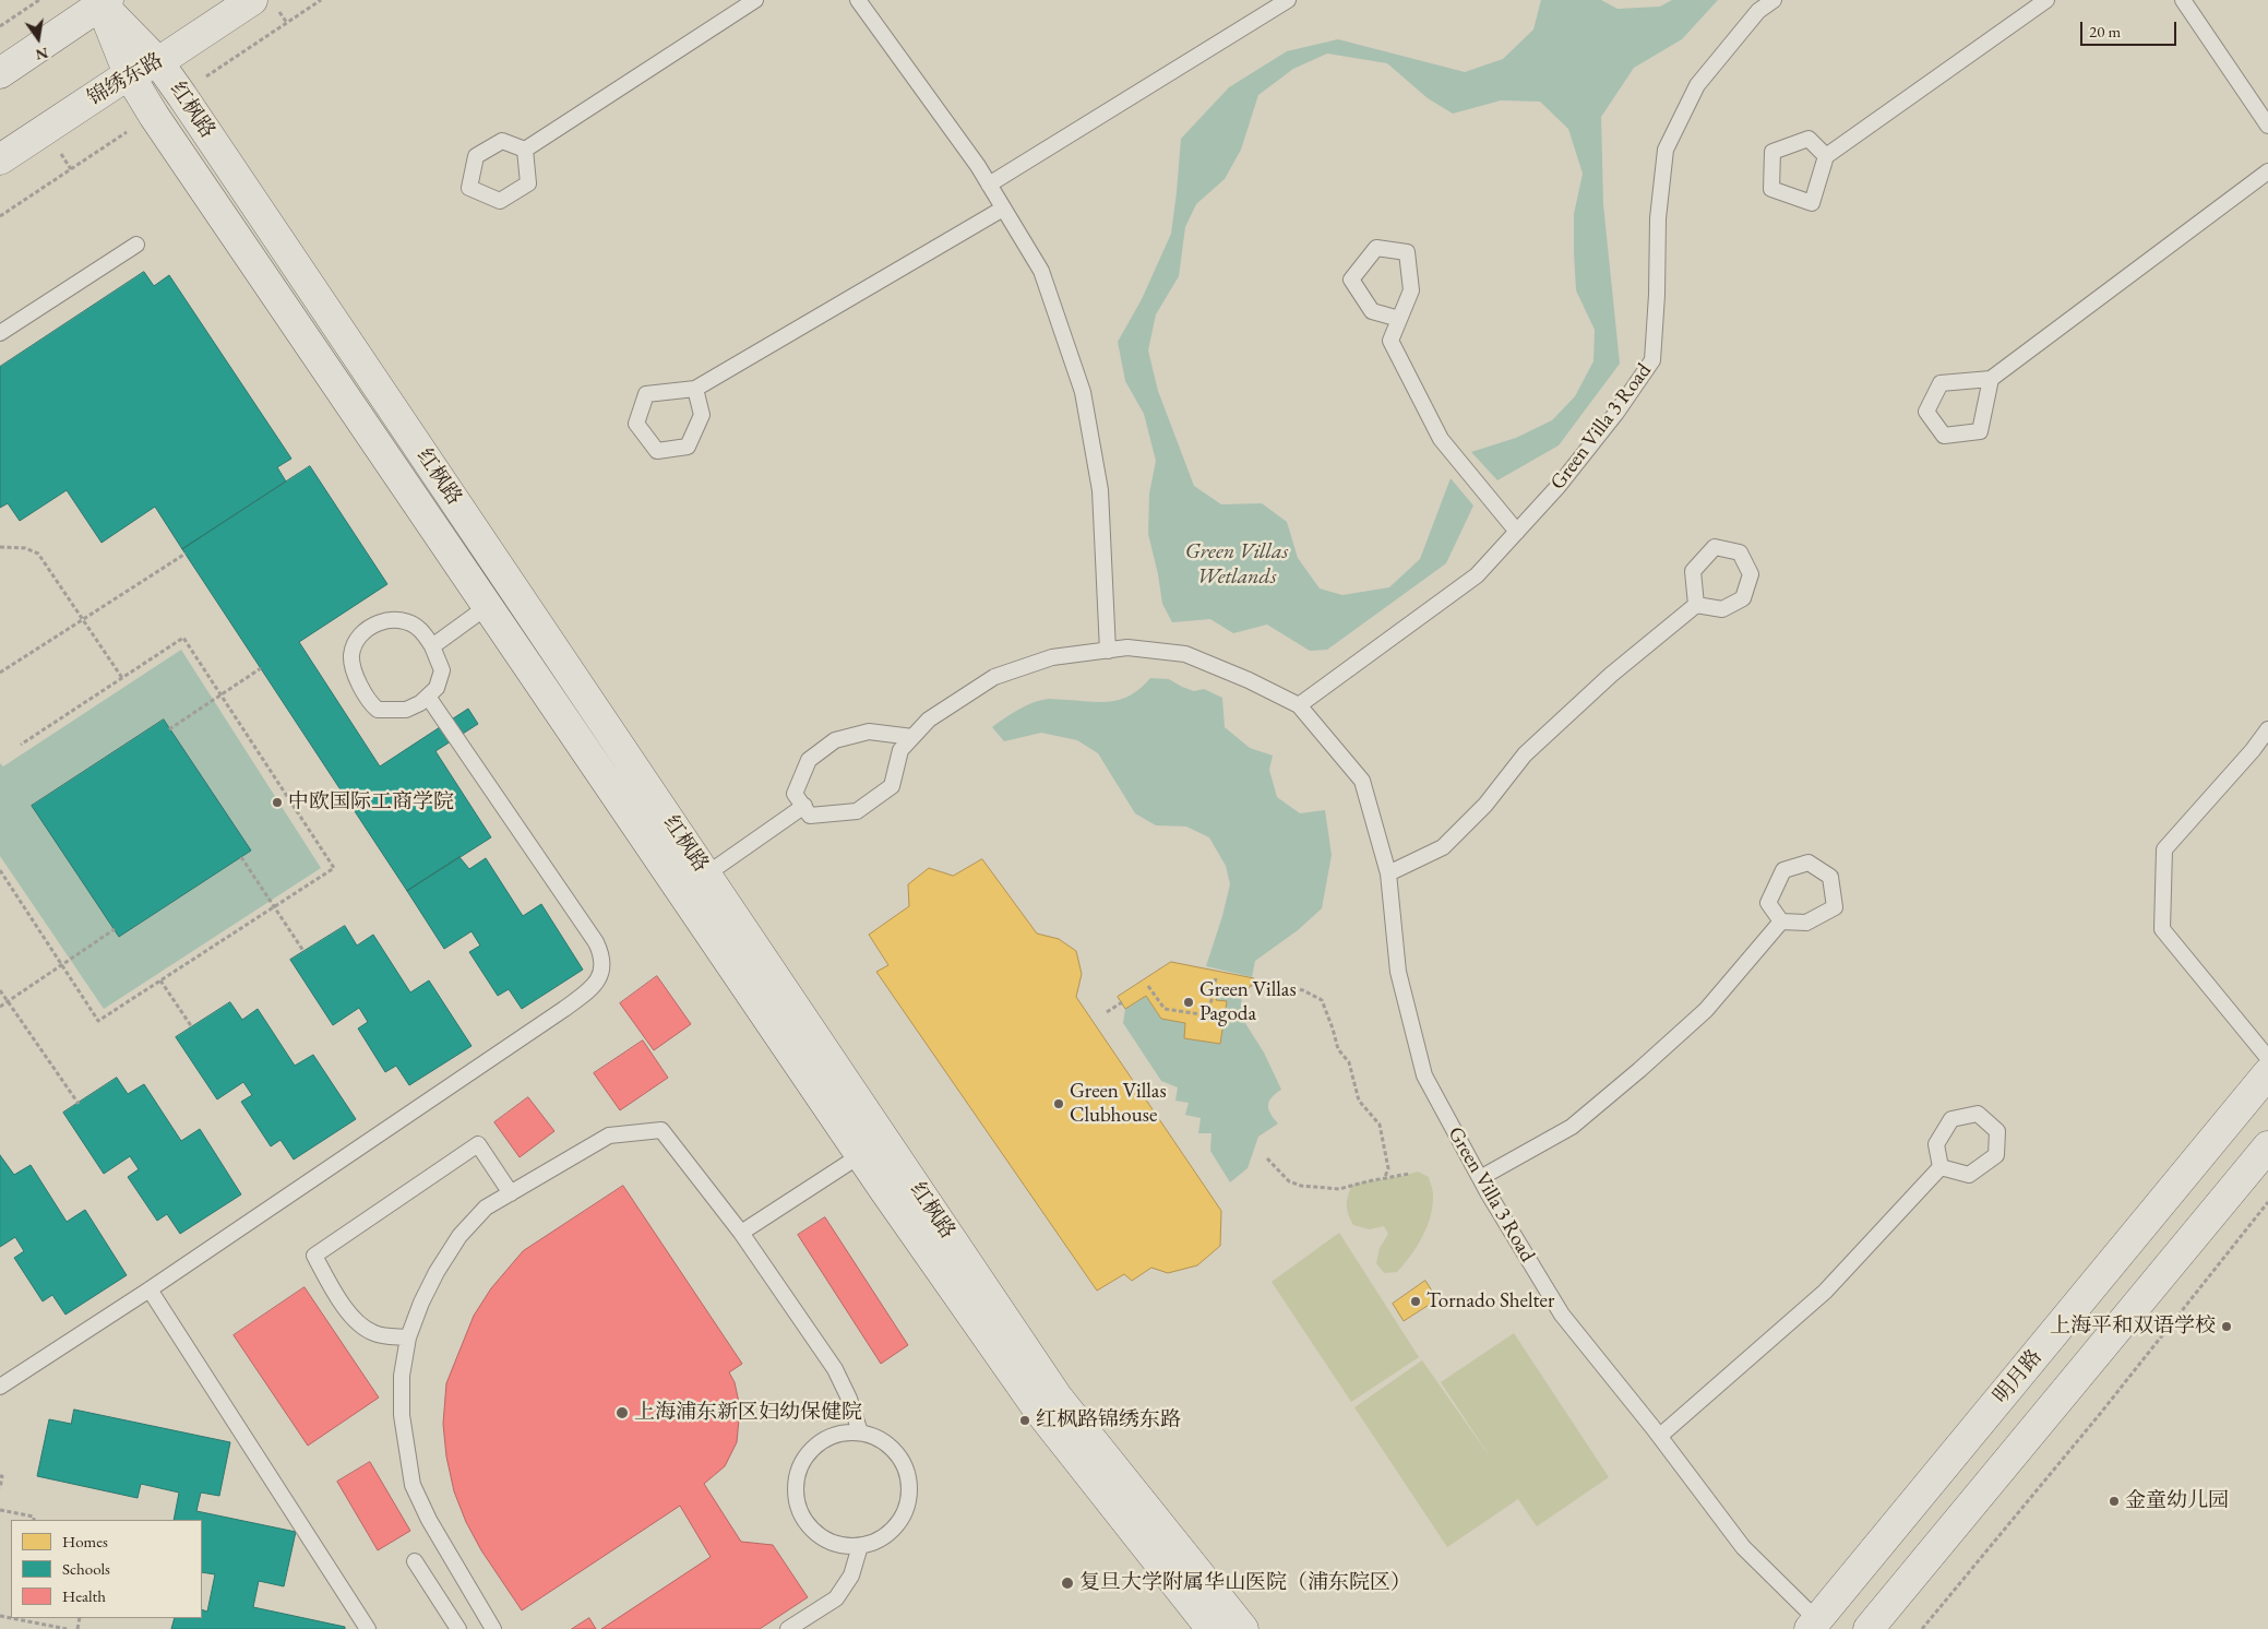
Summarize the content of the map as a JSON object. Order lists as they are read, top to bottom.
{
  "streets": {
    "street": ["锦绣东路", "红枫路", "明月路"],
    "lane": ["Green Villa 3 Road"]
  },
  "crossings": [
    ["锦绣东路", "红枫路"],
    ["Green Villa 3 Road", "明月路"]
  ],
  "water": ["Green Villas Wetlands"],
  "places": [
    "中欧国际工商学院",
    "Green Villas Pagoda",
    "Green Villas Clubhouse",
    "Tornado Shelter",
    "上海平和双语学校",
    "上海浦东新区妇幼保健院",
    "红枫路锦绣东路",
    "金童幼儿园",
    "复旦大学附属华山医院（浦东院区）"
  ],
  "legend": ["Homes", "Schools", "Health"],
  "scale_bar": "20 m",
  "north": "bottom"
}
